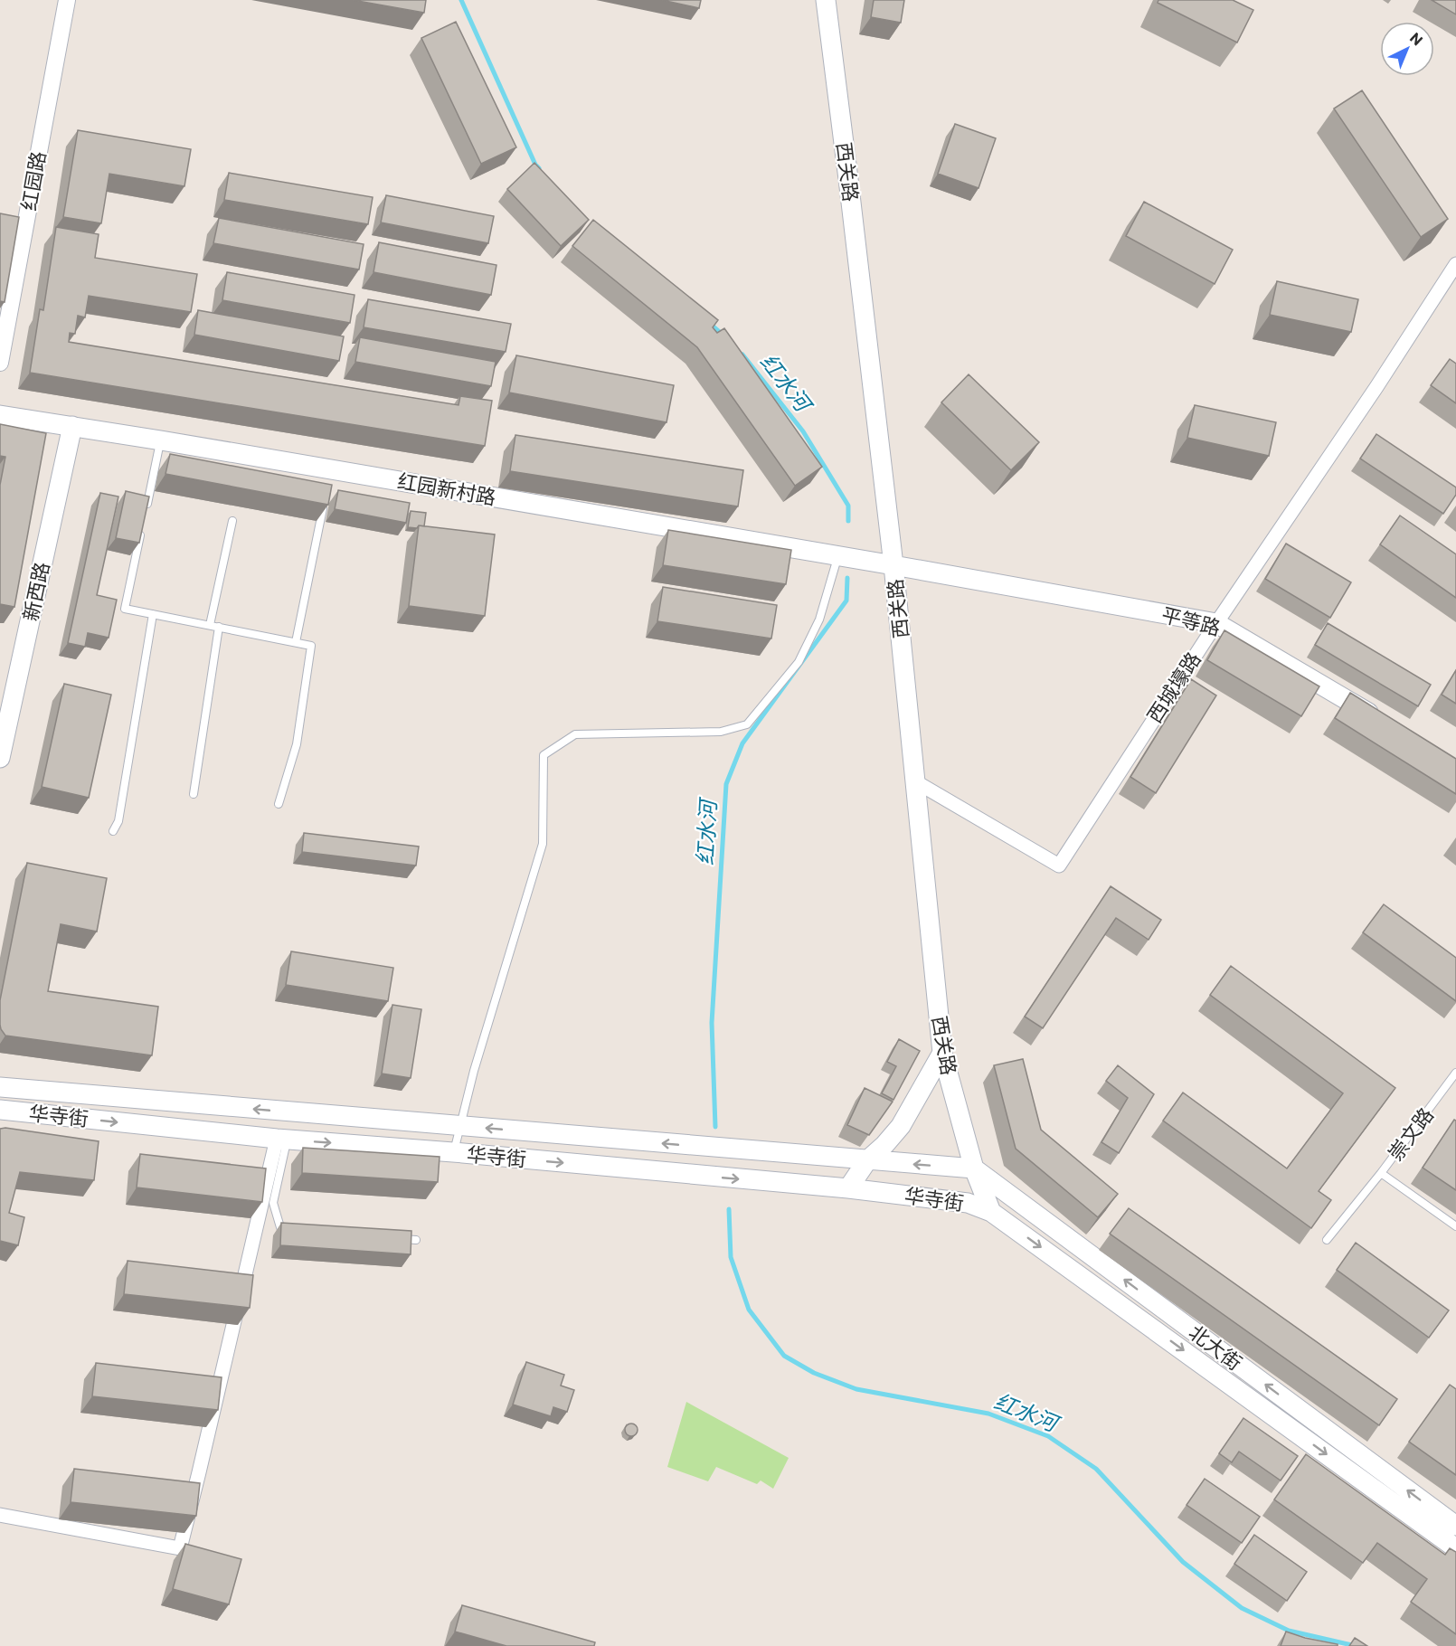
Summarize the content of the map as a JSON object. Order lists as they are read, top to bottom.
{
  "streets": {
    "main road": [
      "西关路",
      "红园新村路",
      "新西路",
      "平等路",
      "华寺街",
      "北大街"
    ],
    "street": ["红园路", "西城壕路"],
    "lane": ["崇文路"]
  },
  "crossings": [
    ["西关路", "红园新村路"],
    ["西关路", "平等路"],
    ["西关路", "西城壕路"],
    ["西关路", "华寺街"],
    ["西关路", "北大街"],
    ["红园新村路", "新西路"],
    ["红园新村路", "平等路"],
    ["平等路", "西城壕路"],
    ["华寺街", "北大街"]
  ],
  "water": ["红水河"],
  "north": "top right"
}
